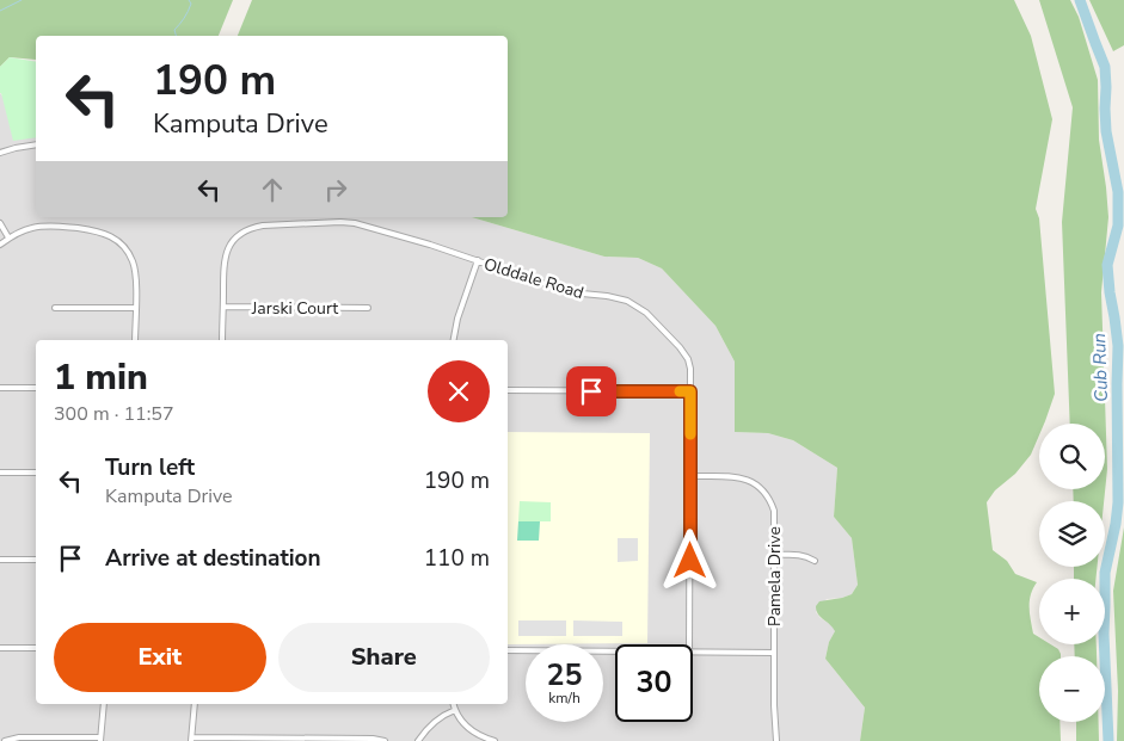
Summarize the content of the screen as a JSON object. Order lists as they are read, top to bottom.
{
  "streets": {
    "street": ["Olddale Road", "Jarski Court", "Pamela Drive"]
  },
  "crossings": [
    ["Olddale Road", "Jarski Court"],
    ["Olddale Road", "Pamela Drive"]
  ],
  "water": ["Cub Run"],
  "page": {
    "turn": ["190 m", "Kamputa Drive"],
    "heading": ["1 min", "300 m · 11:57"],
    "map_buttons": ["+", "−"],
    "list": [
      {
        "name": "Turn left",
        "note": "Kamputa Drive",
        "value": "190 m"
      },
      {
        "name": "Arrive at destination",
        "value": "110 m"
      }
    ],
    "buttons": ["Exit", "Share"],
    "speed": "25 km/h",
    "limit": "30"
  }
}
